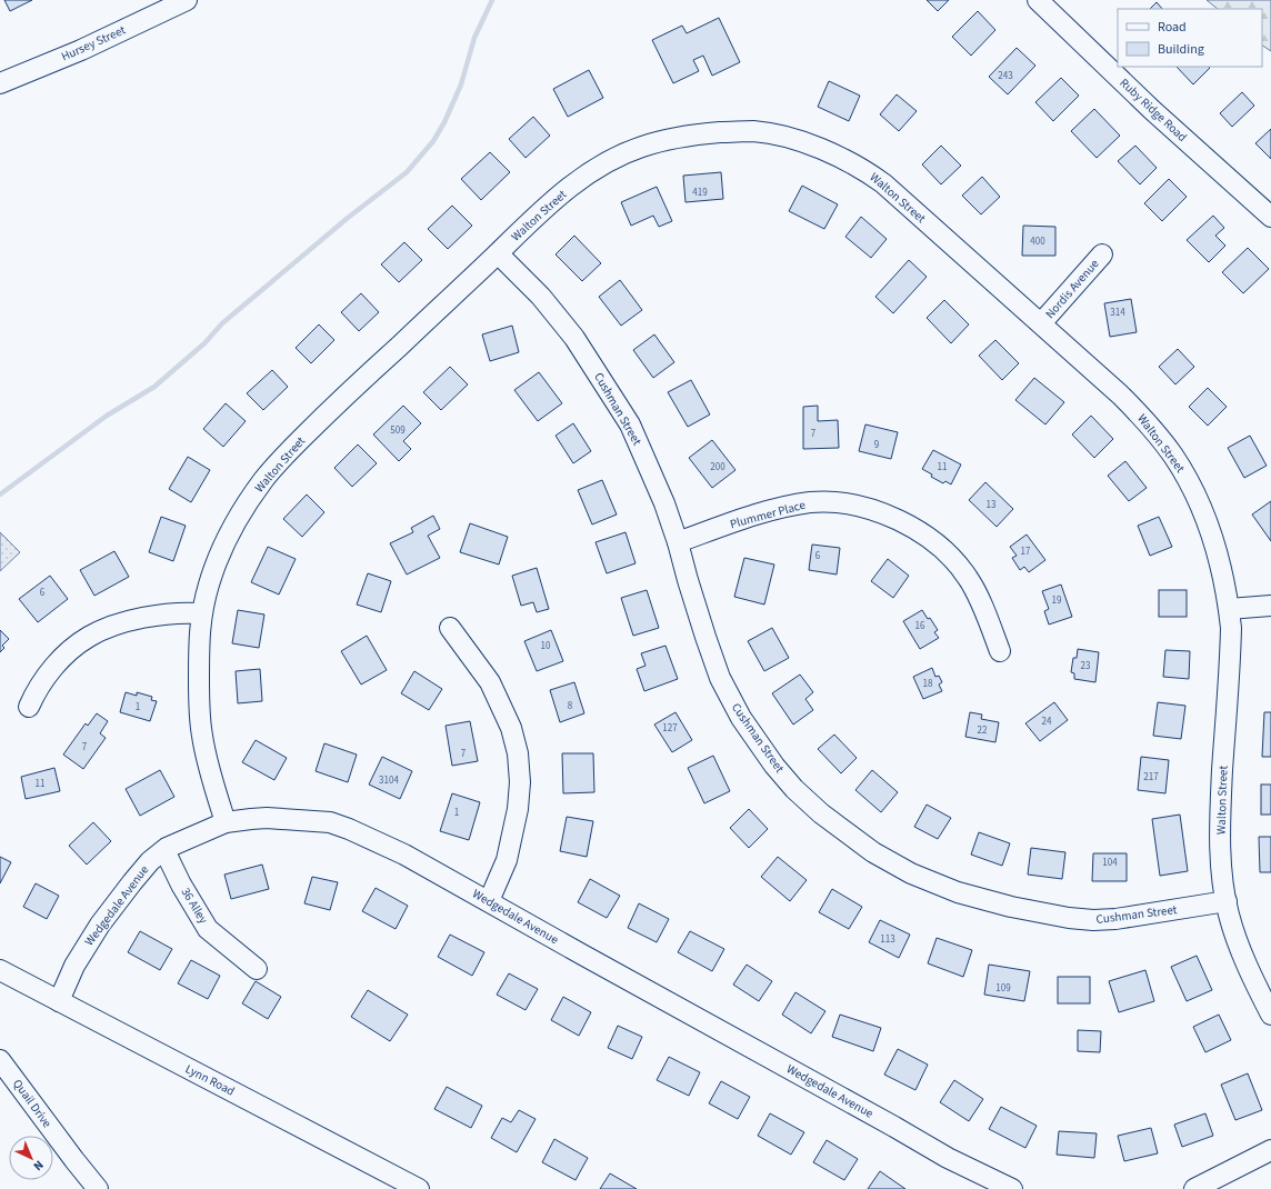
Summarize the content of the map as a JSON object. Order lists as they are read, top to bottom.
{
  "streets": {
    "street": [
      "Hursey Street",
      "Ruby Ridge Road",
      "Walton Street",
      "Nordis Avenue",
      "Cushman Street",
      "Plummer Place",
      "Wedgedale Avenue",
      "36 Alley",
      "Lynn Road",
      "Quail Drive"
    ]
  },
  "crossings": [
    ["Walton Street", "Nordis Avenue"],
    ["Walton Street", "Cushman Street"],
    ["Walton Street", "Wedgedale Avenue"],
    ["Cushman Street", "Plummer Place"],
    ["Wedgedale Avenue", "36 Alley"],
    ["Wedgedale Avenue", "Lynn Road"]
  ],
  "house_numbers": [
    "243",
    "419",
    "400",
    "314",
    "509",
    "7",
    "9",
    "200",
    "11",
    "13",
    "17",
    "6",
    "6",
    "19",
    "16",
    "10",
    "23",
    "18",
    "8",
    "1",
    "24",
    "127",
    "22",
    "7",
    "7",
    "217",
    "3104",
    "11",
    "1",
    "104",
    "113",
    "109"
  ],
  "legend": ["Road", "Building"],
  "north": "bottom right"
}
